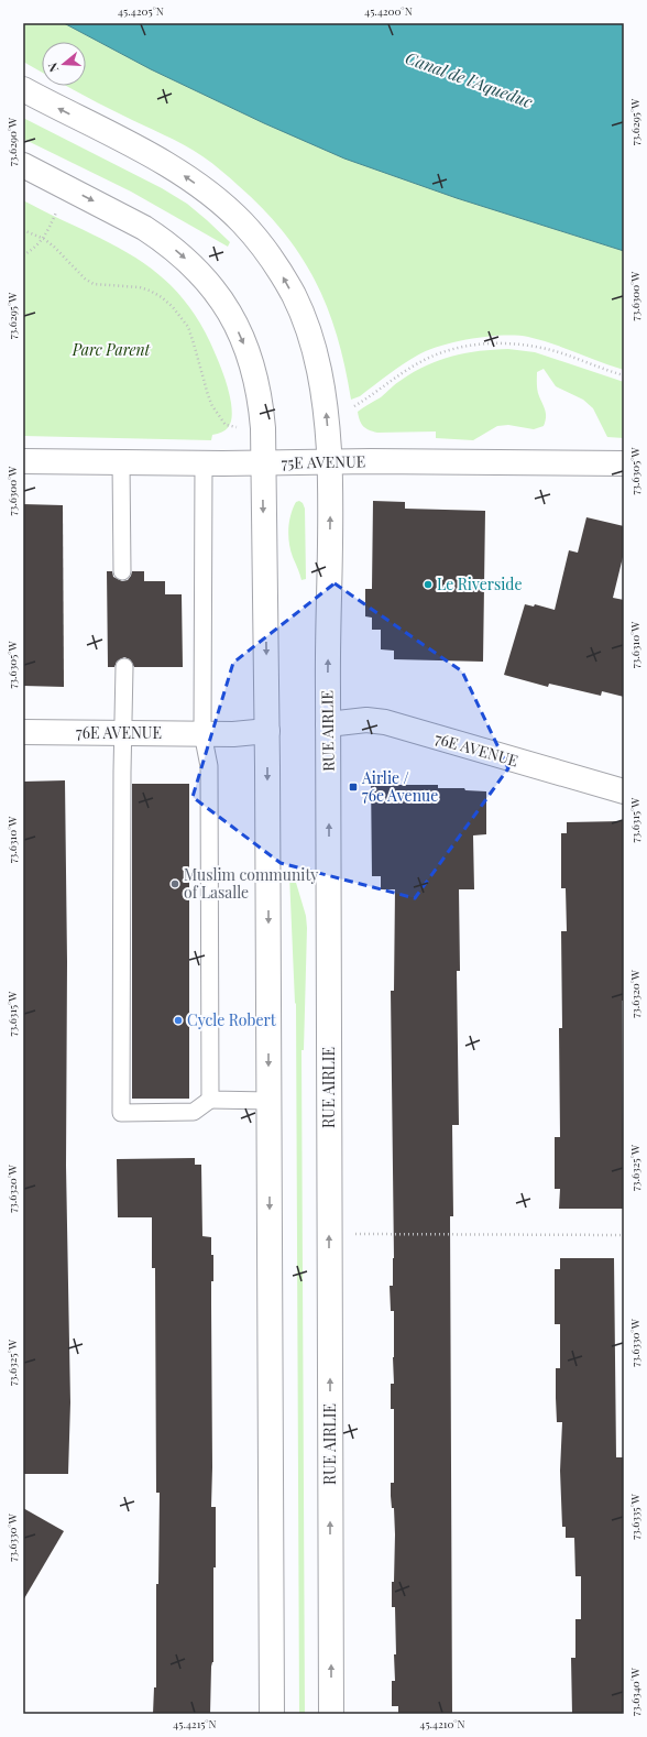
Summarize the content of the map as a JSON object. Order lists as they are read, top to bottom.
{
  "streets": {
    "main road": ["75E AVENUE", "RUE AIRLIE", "76E AVENUE"]
  },
  "crossings": [
    ["75E AVENUE", "RUE AIRLIE"],
    ["RUE AIRLIE", "76E AVENUE"]
  ],
  "water": ["Canal de l'Aqueduc"],
  "parks": ["Parc Parent"],
  "places": {
    "other": ["Le Riverside", "Muslim community of Lasalle", "Cycle Robert"],
    "transit": ["Airlie / 76e Avenue"]
  },
  "north": "left",
  "coordinates": [
    "45.4205°N",
    "45.4200°N",
    "73.6295°W",
    "73.6290°W",
    "73.6300°W",
    "73.6305°W",
    "73.6310°W",
    "73.6315°W",
    "73.6320°W",
    "73.6325°W",
    "73.6330°W",
    "73.6335°W",
    "73.6340°W",
    "45.4215°N",
    "45.4210°N"
  ]
}
